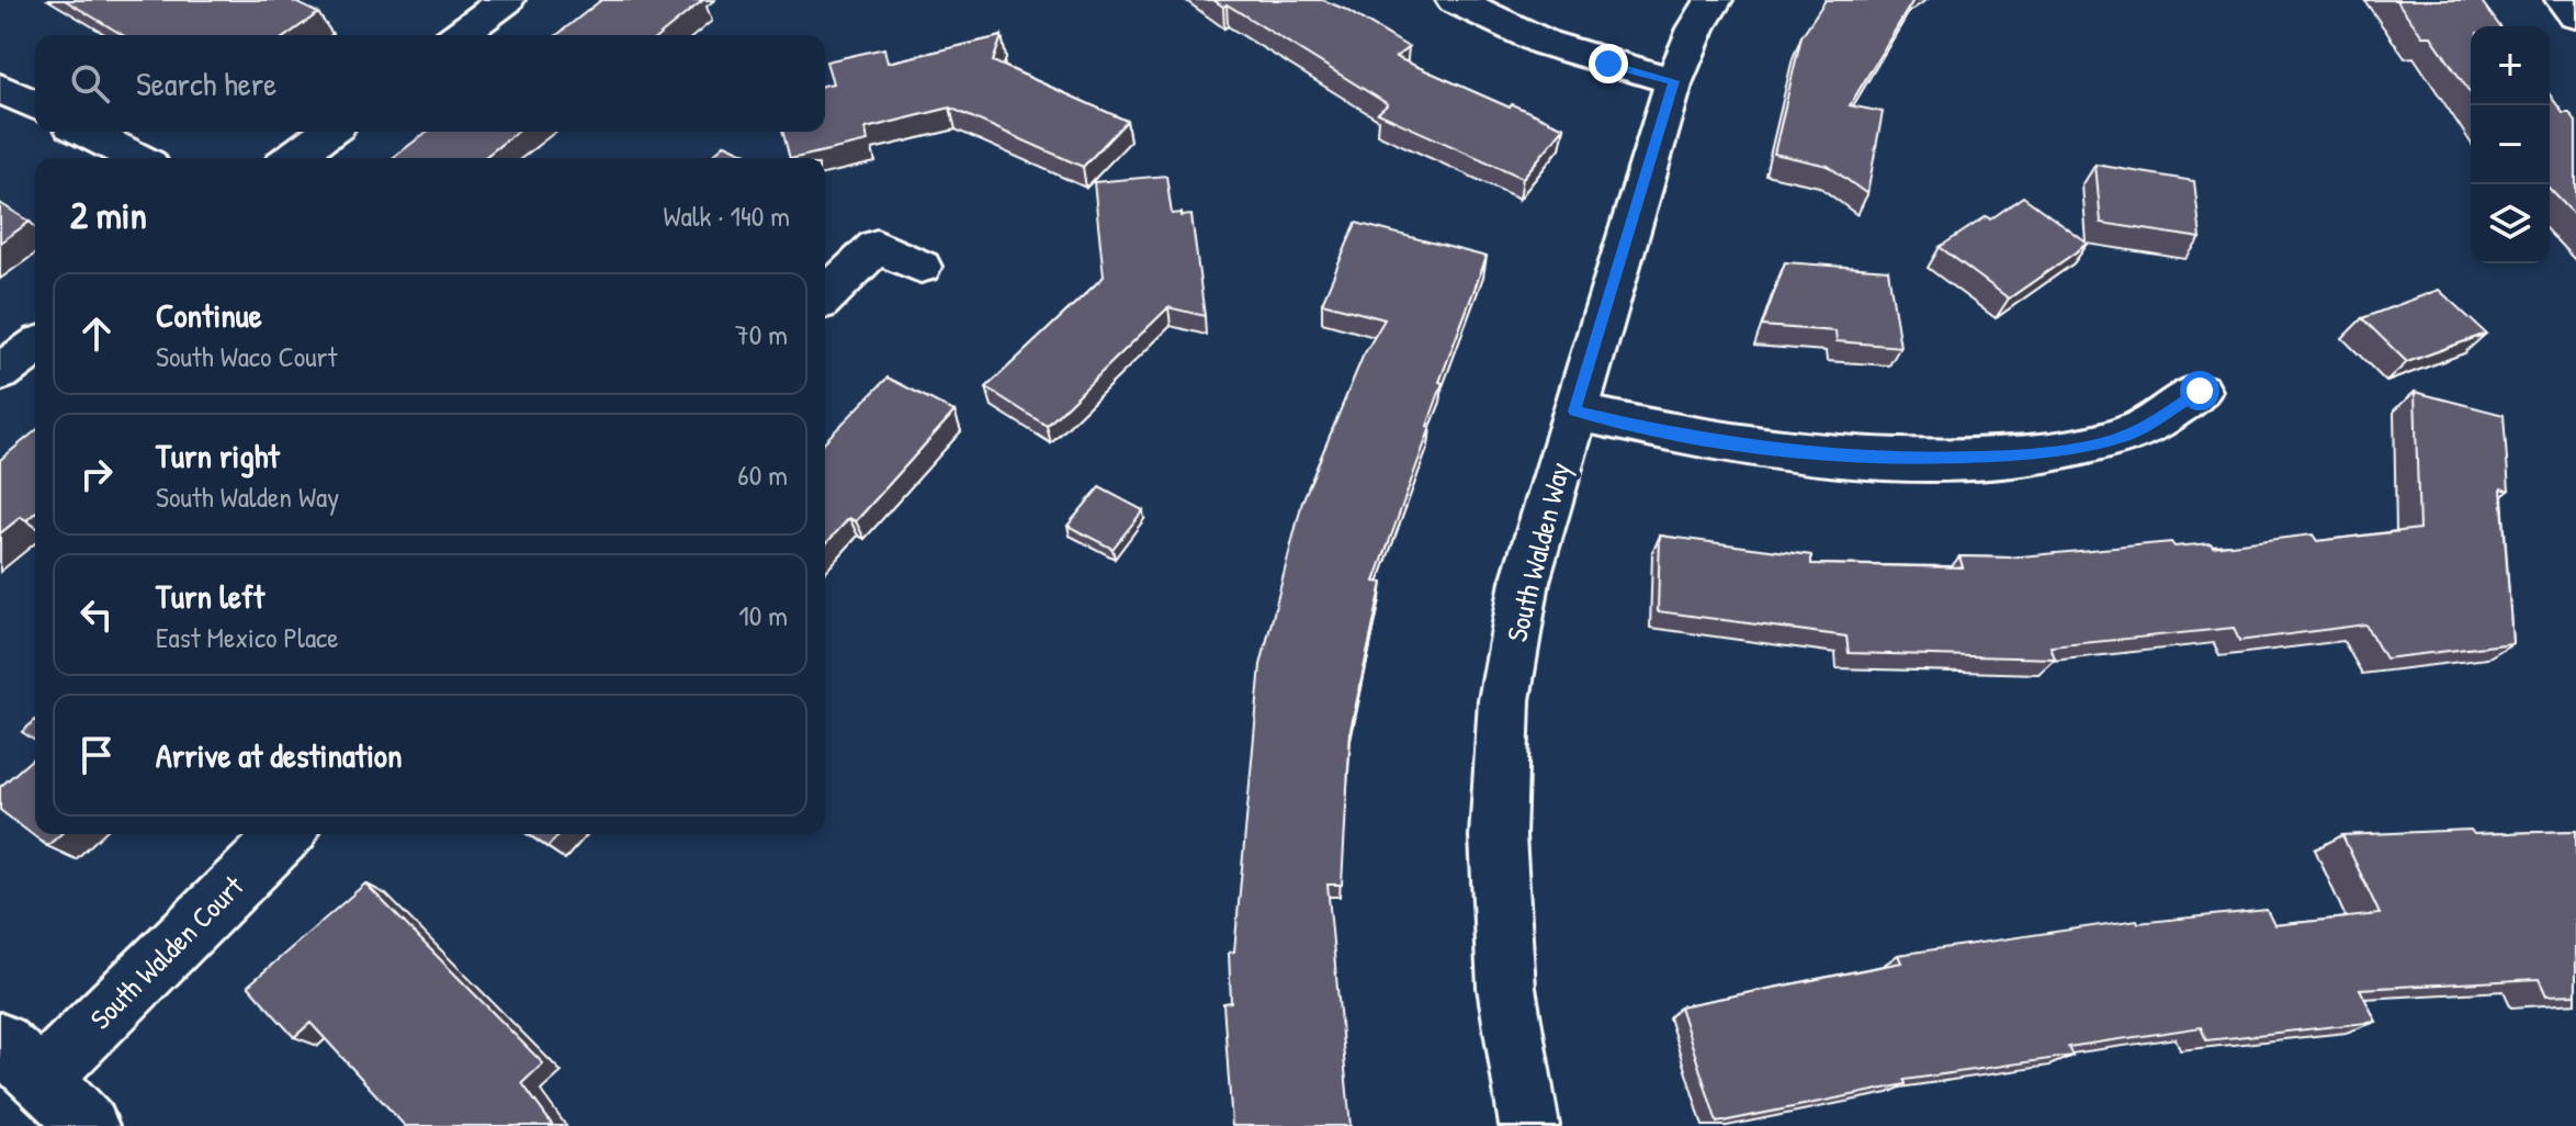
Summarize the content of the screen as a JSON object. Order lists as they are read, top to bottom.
{
  "streets": {
    "street": ["South Walden Way", "South Walden Court"]
  },
  "page": {
    "map_buttons": ["+", "−"],
    "search": "Search here",
    "heading": ["2 min", "Walk · 140 m"],
    "list": [
      ["Continue", "South Waco Court", "70 m"],
      ["Turn right", "South Walden Way", "60 m"],
      ["Turn left", "East Mexico Place", "10 m"],
      "Arrive at destination"
    ]
  }
}
